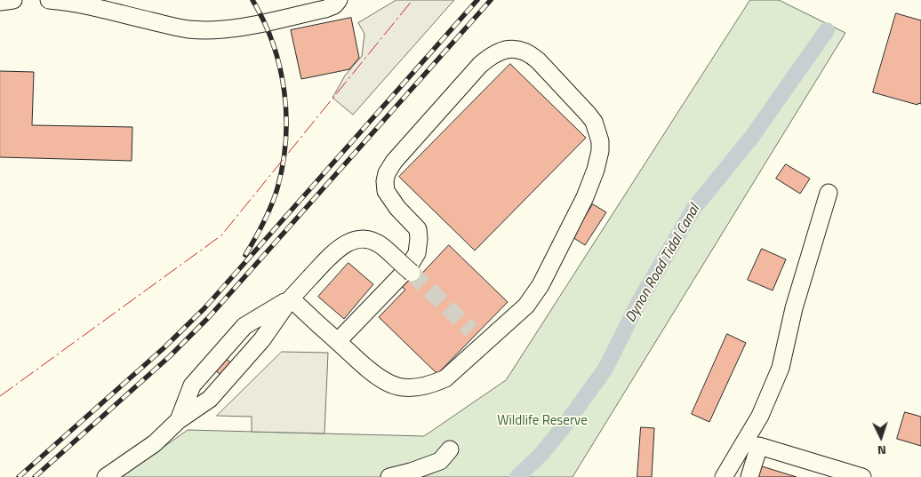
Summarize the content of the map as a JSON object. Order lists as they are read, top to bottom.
{
  "water": ["Dynon Road Tidal Canal"],
  "parks": ["Wildlife Reserve"],
  "north": "bottom"
}
